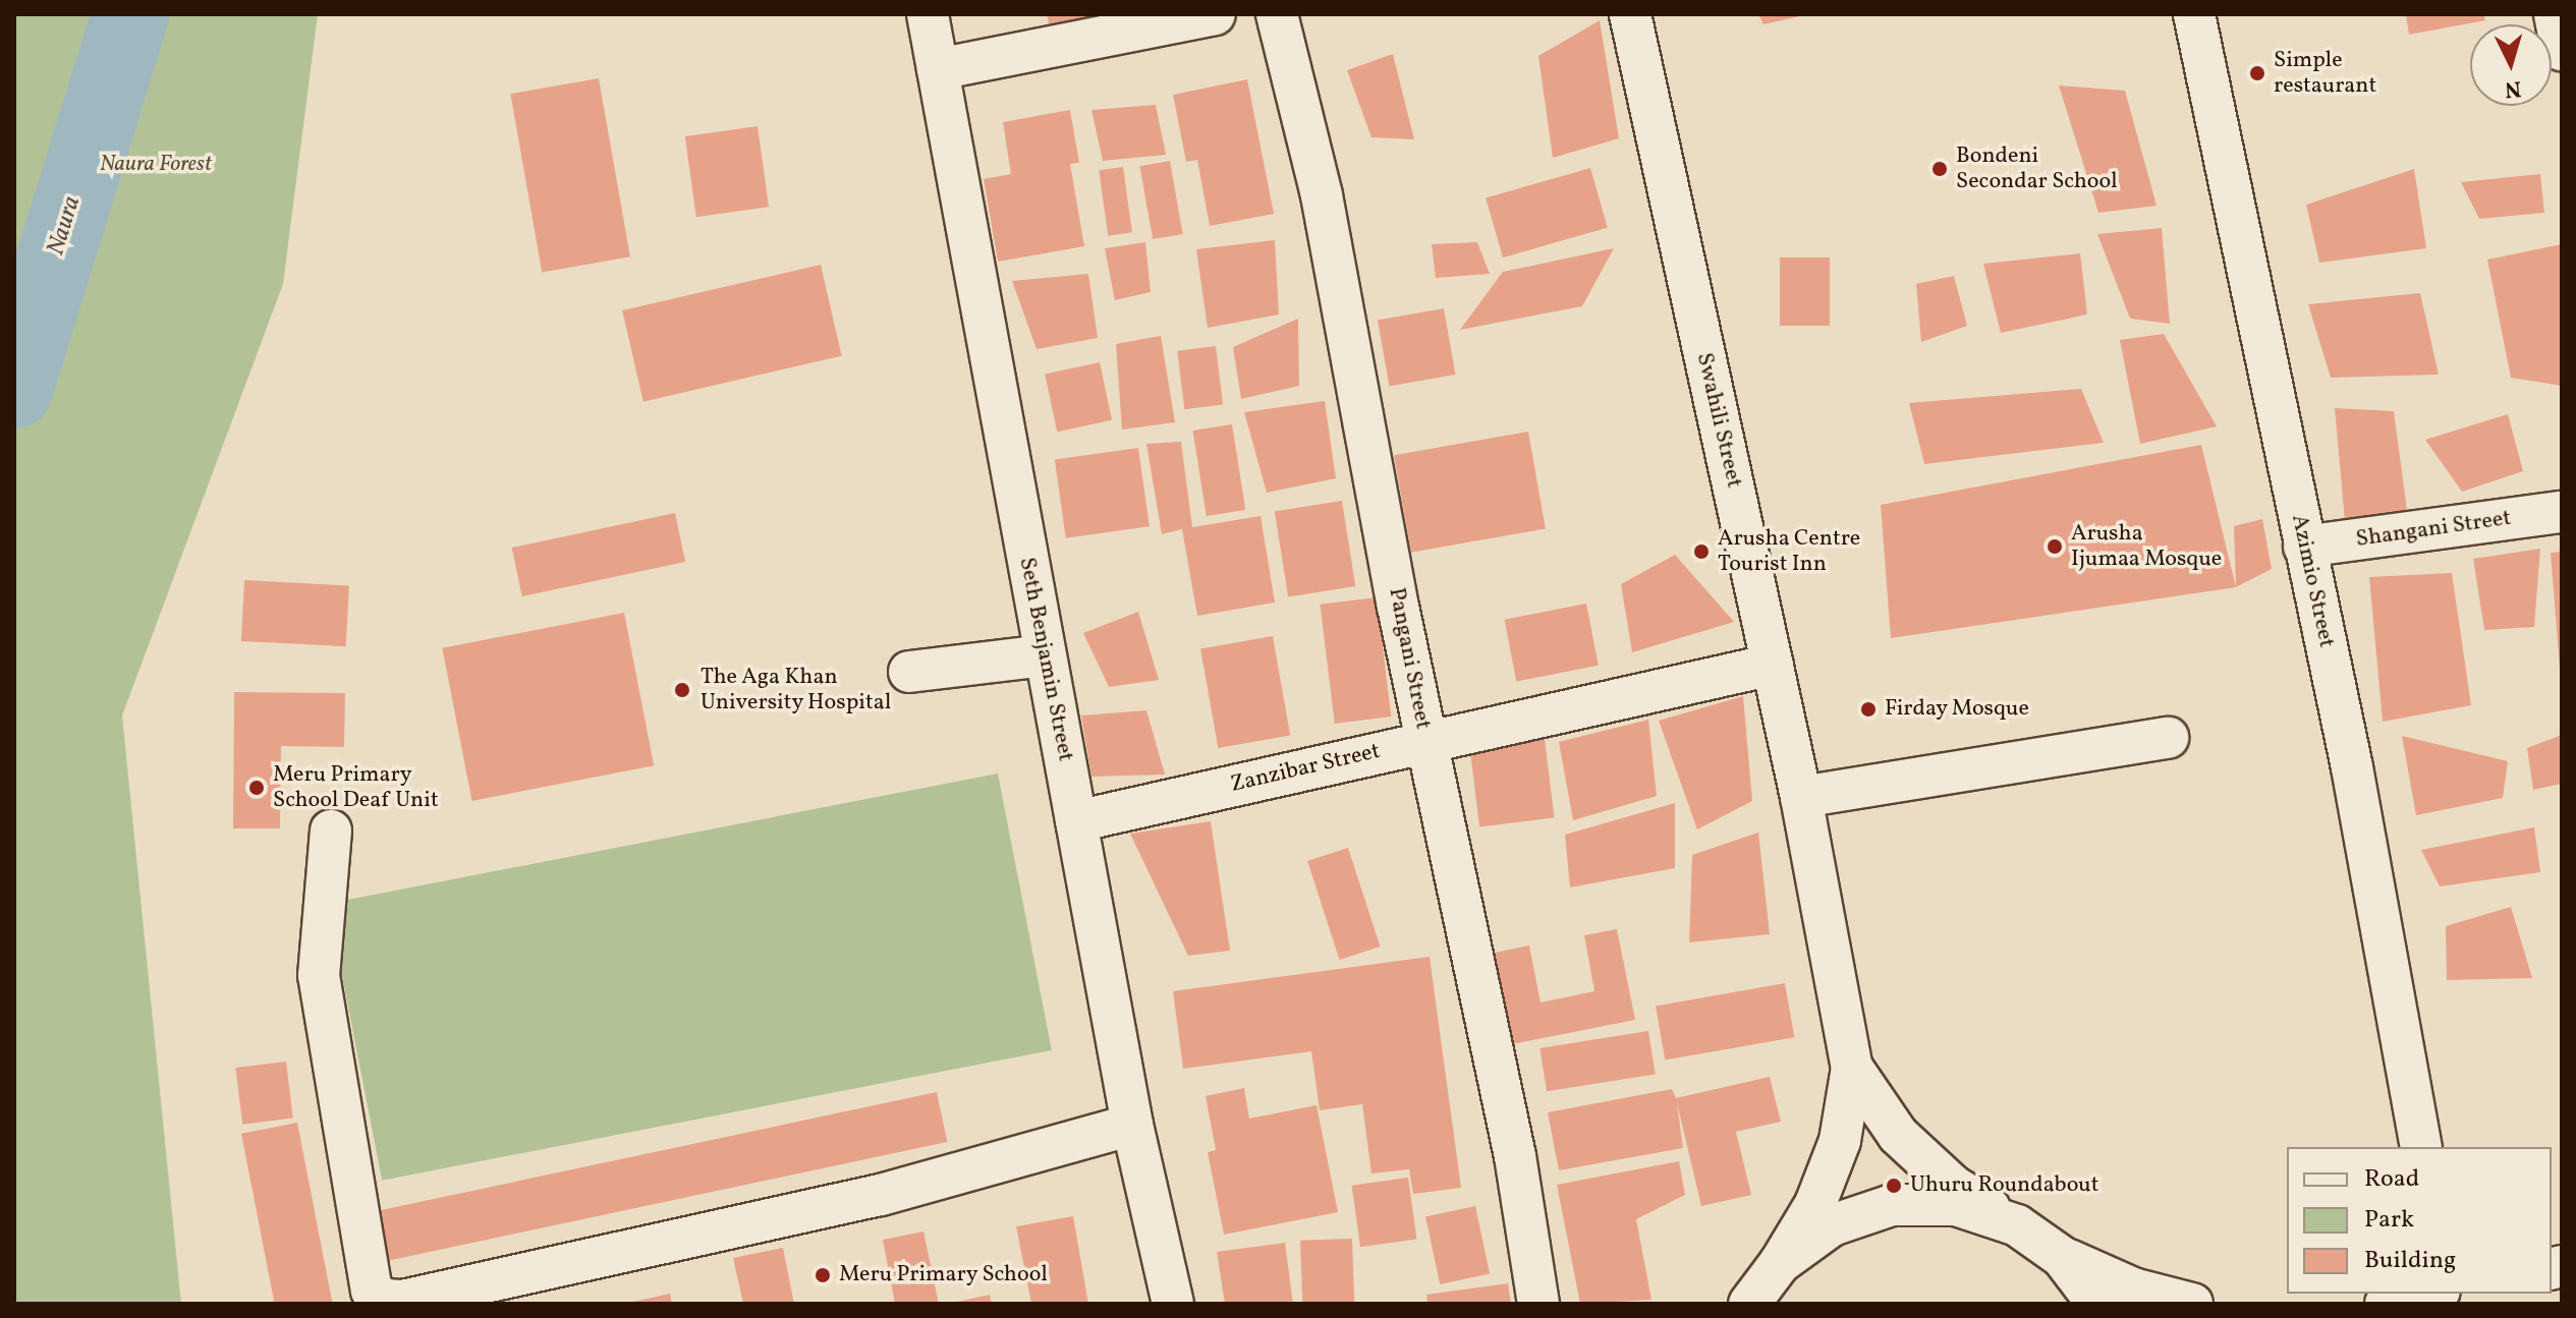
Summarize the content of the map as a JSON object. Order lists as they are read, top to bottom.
{
  "streets": {
    "street": [
      "Swahili Street",
      "Shangani Street",
      "Azimio Street",
      "Pangani Street",
      "Seth Benjamin Street",
      "Zanzibar Street"
    ]
  },
  "crossings": [
    ["Swahili Street", "Zanzibar Street"],
    ["Shangani Street", "Azimio Street"],
    ["Pangani Street", "Zanzibar Street"],
    ["Seth Benjamin Street", "Zanzibar Street"]
  ],
  "water": ["Naura"],
  "parks": ["Naura Forest"],
  "places": [
    "Simple restaurant",
    "Bondeni Secondar School",
    "Arusha Ijumaa Mosque",
    "Arusha Centre Tourist Inn",
    "The Aga Khan University Hospital",
    "Firday Mosque",
    "Meru Primary School Deaf Unit",
    "Uhuru Roundabout",
    "Meru Primary School"
  ],
  "legend": ["Road", "Park", "Building"],
  "north": "bottom"
}
